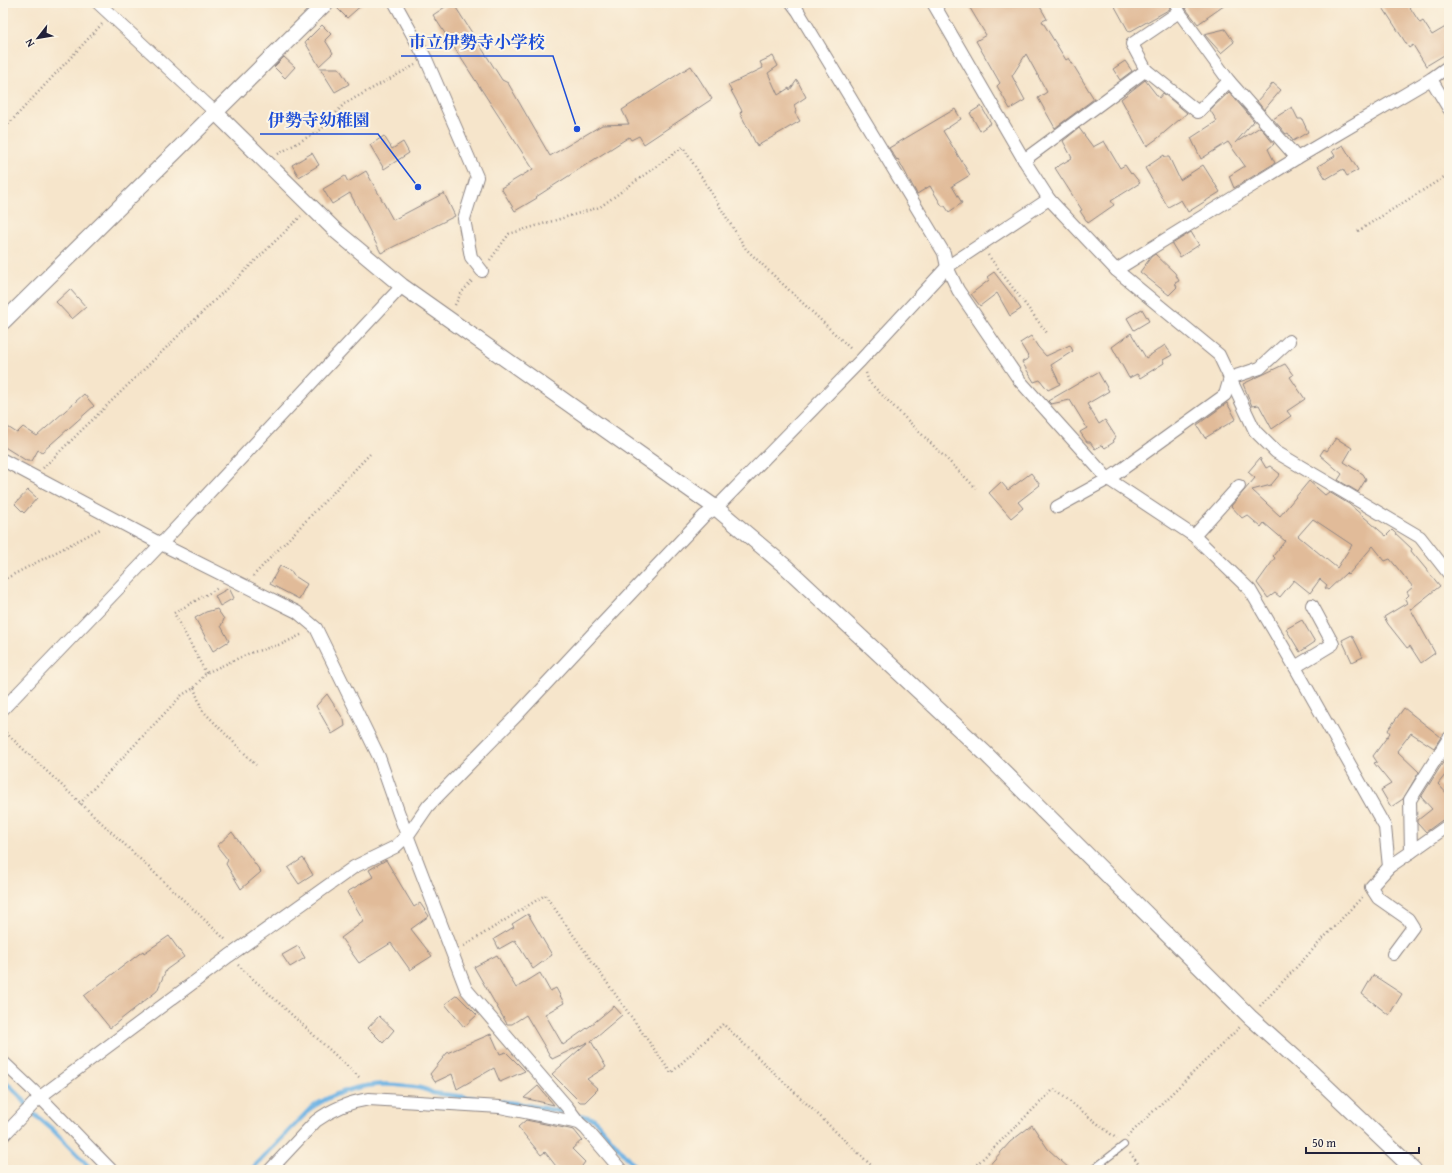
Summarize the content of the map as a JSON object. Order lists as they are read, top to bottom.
{
  "places": ["市立伊勢寺小学校", "伊勢寺幼稚園"],
  "scale_bar": "50 m",
  "north": "bottom left"
}
